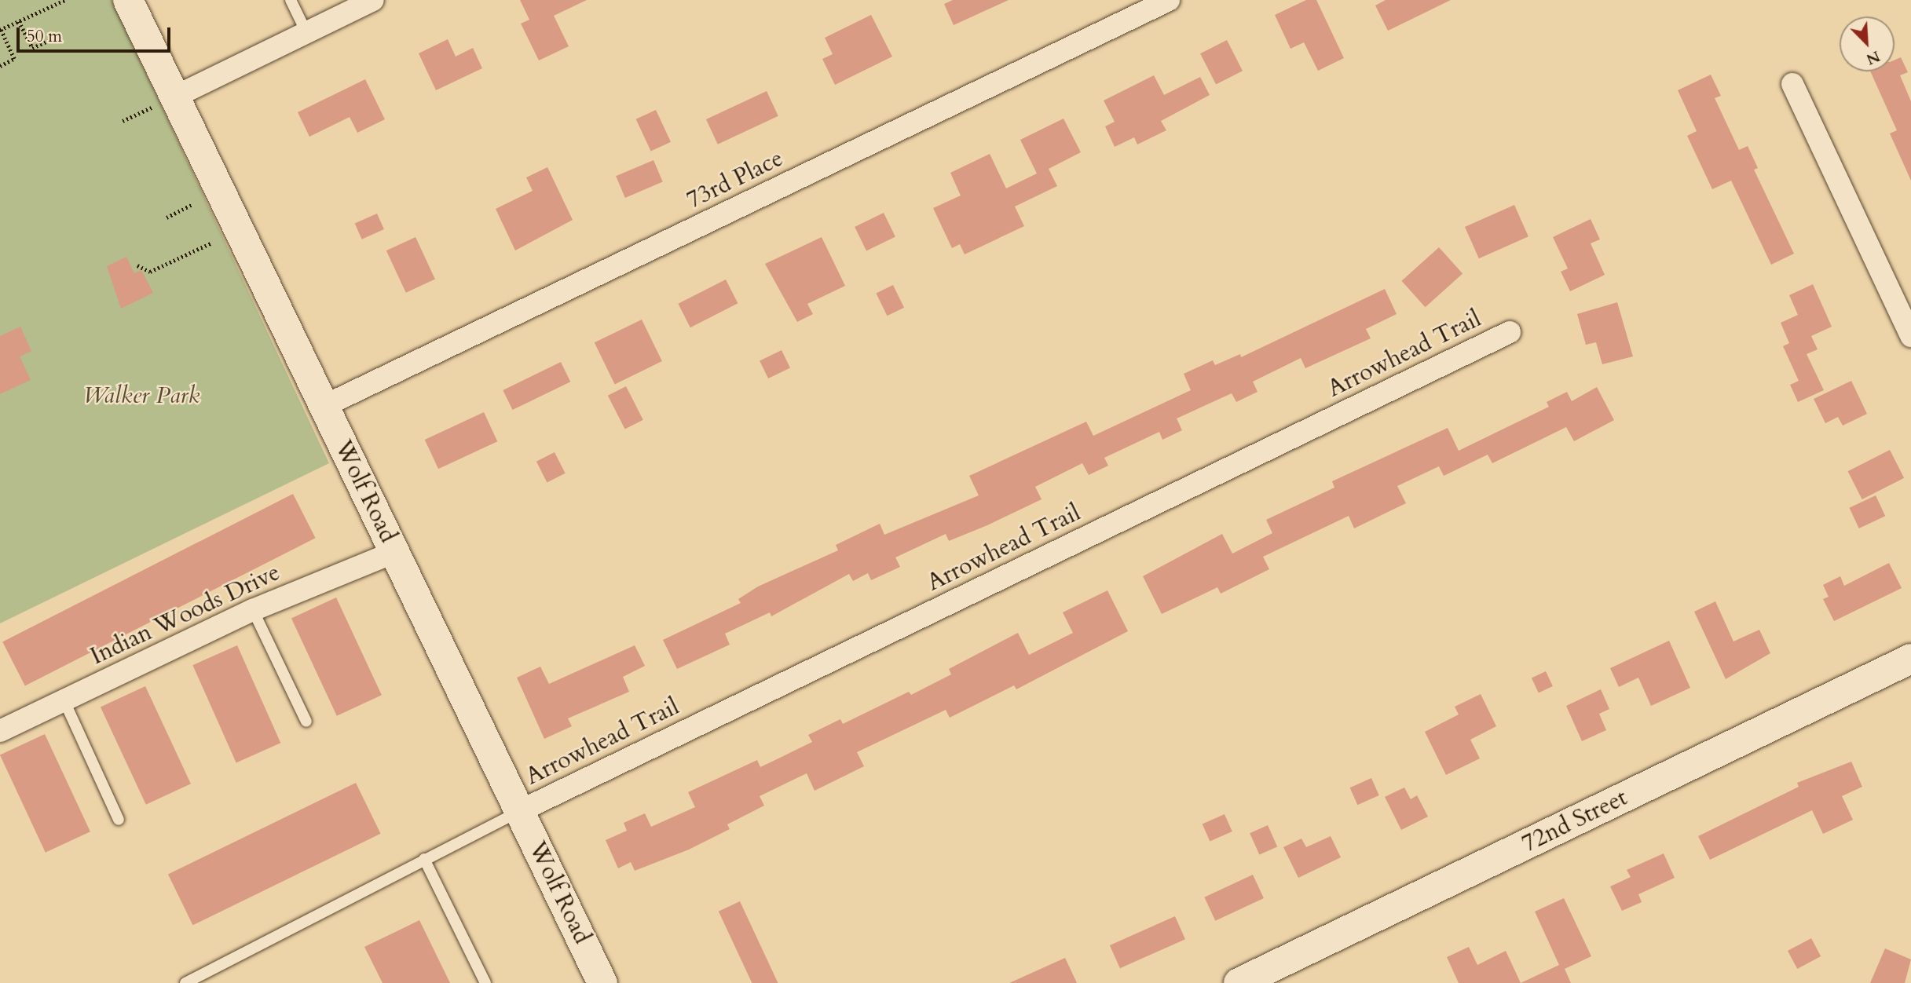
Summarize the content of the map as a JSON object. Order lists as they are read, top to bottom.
{
  "streets": {
    "street": [
      "73rd Place",
      "Arrowhead Trail",
      "Wolf Road",
      "Indian Woods Drive",
      "72nd Street"
    ]
  },
  "crossings": [
    ["73rd Place", "Wolf Road"],
    ["Arrowhead Trail", "Wolf Road"],
    ["Wolf Road", "Indian Woods Drive"]
  ],
  "parks": ["Walker Park"],
  "scale_bar": "50 m",
  "north": "bottom right"
}
